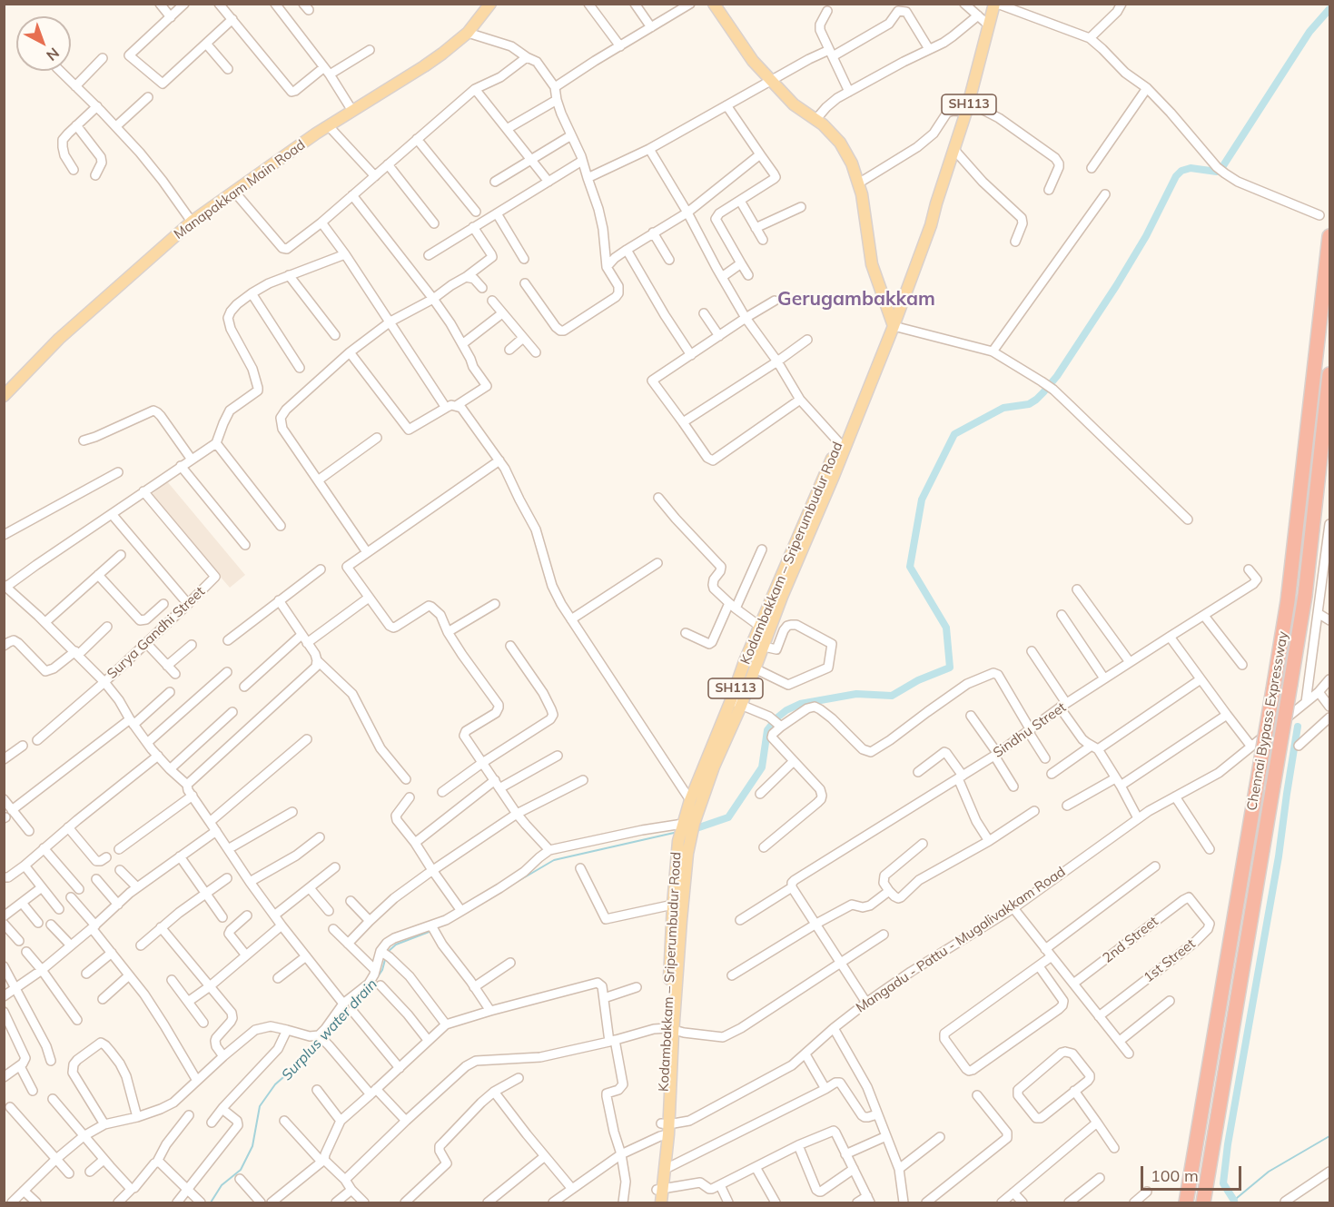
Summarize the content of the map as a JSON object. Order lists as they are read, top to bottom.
{
  "streets": {
    "highway": ["Chennai Bypass Expressway"],
    "main road": ["SH113", "Manapakkam Main Road", "Kodambakkam – Sriperumbudur Road"],
    "street": [
      "Surya Gandhi Street",
      "Sindhu Street",
      "Mangadu - Pattu - Mugalivakkam Road",
      "2nd Street",
      "1st Street"
    ]
  },
  "crossings": [
    ["Kodambakkam – Sriperumbudur Road", "Mangadu - Pattu - Mugalivakkam Road"],
    ["2nd Street", "1st Street"]
  ],
  "districts": ["Gerugambakkam"],
  "water": ["Surplus water drain"],
  "scale_bar": "100 m",
  "north": "bottom right"
}
